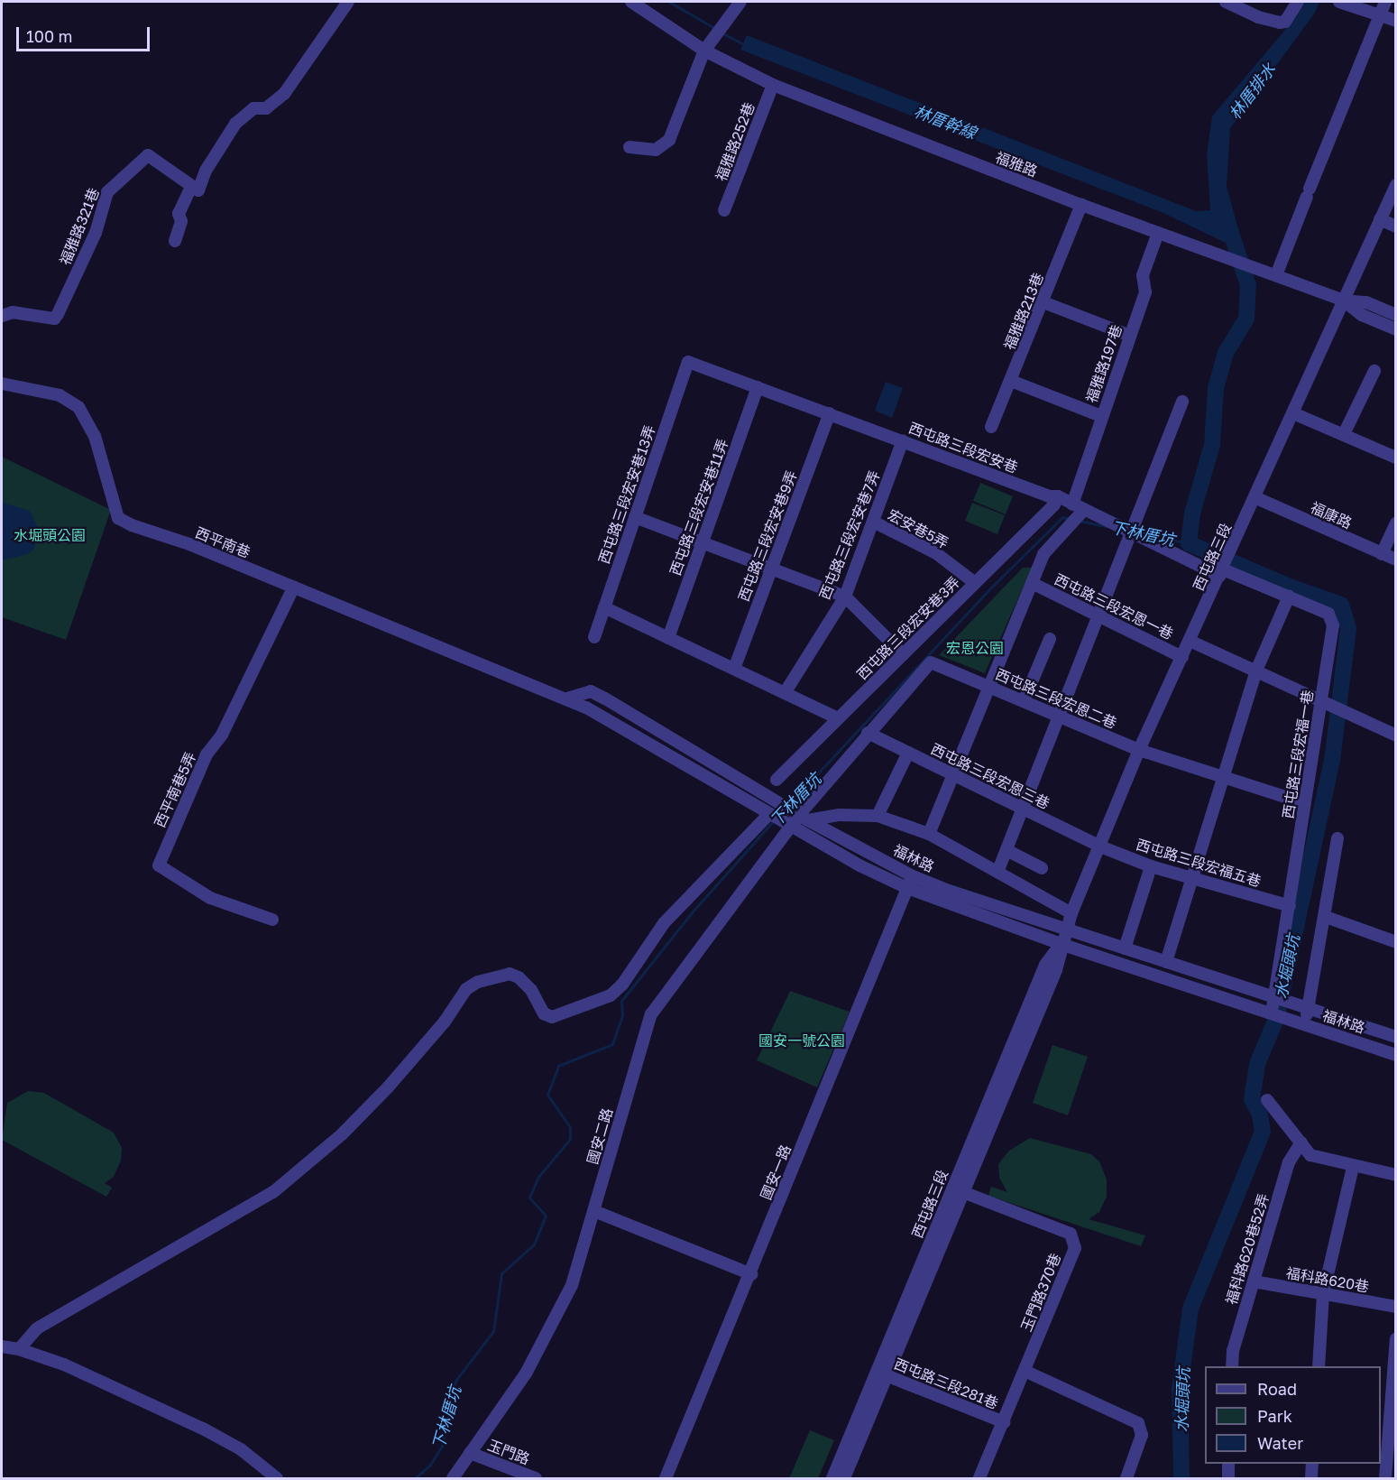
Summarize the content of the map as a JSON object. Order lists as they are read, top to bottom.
{
  "streets": {
    "street": [
      "福雅路252巷",
      "福雅路",
      "福雅路321巷",
      "福雅路213巷",
      "福雅路197巷",
      "西屯路三段宏安巷",
      "西屯路三段宏安巷13弄",
      "西屯路三段宏安巷11弄",
      "福康路",
      "宏安巷5弄",
      "西屯路三段宏安巷7弄",
      "西屯路三段宏安巷9弄",
      "西平南巷",
      "西屯路三段",
      "西屯路三段宏恩一巷",
      "西屯路三段宏安巷3弄",
      "西屯路三段宏恩二巷",
      "西屯路三段宏福一巷",
      "西屯路三段宏恩三巷",
      "西平南巷5弄",
      "福林路",
      "西屯路三段宏福五巷",
      "國安二路",
      "國安一路",
      "福科路620巷52弄",
      "福科路620巷",
      "玉門路370巷",
      "西屯路三段281巷",
      "玉門路"
    ]
  },
  "crossings": [
    ["福雅路252巷", "福雅路"],
    ["福雅路", "福雅路213巷"],
    ["福雅路", "福雅路197巷"],
    ["福雅路", "西屯路三段"],
    ["福雅路197巷", "西屯路三段宏安巷"],
    ["西屯路三段宏安巷", "西屯路三段宏安巷13弄"],
    ["西屯路三段宏安巷", "西屯路三段宏安巷11弄"],
    ["西屯路三段宏安巷", "西屯路三段宏安巷7弄"],
    ["西屯路三段宏安巷", "西屯路三段宏安巷9弄"],
    ["西屯路三段宏安巷", "西屯路三段"],
    ["西屯路三段宏安巷", "西屯路三段宏安巷3弄"],
    ["西屯路三段宏安巷", "西屯路三段宏福一巷"],
    ["福康路", "西屯路三段"],
    ["宏安巷5弄", "西屯路三段宏安巷7弄"],
    ["宏安巷5弄", "西屯路三段宏安巷3弄"],
    ["西平南巷", "西平南巷5弄"],
    ["西平南巷", "福林路"],
    ["西屯路三段", "西屯路三段宏恩一巷"],
    ["西屯路三段", "西屯路三段宏恩二巷"],
    ["西屯路三段", "西屯路三段宏福一巷"],
    ["西屯路三段", "西屯路三段宏恩三巷"],
    ["西屯路三段", "福林路"],
    ["西屯路三段", "西屯路三段宏福五巷"],
    ["西屯路三段", "玉門路370巷"],
    ["西屯路三段", "西屯路三段281巷"],
    ["西屯路三段宏恩二巷", "西屯路三段宏福一巷"],
    ["西屯路三段宏恩二巷", "國安二路"],
    ["西屯路三段宏福一巷", "福林路"],
    ["西屯路三段宏福一巷", "西屯路三段宏福五巷"],
    ["西屯路三段宏恩三巷", "西屯路三段宏福五巷"],
    ["西屯路三段宏恩三巷", "國安二路"],
    ["福林路", "國安二路"],
    ["福林路", "國安一路"],
    ["國安二路", "玉門路"],
    ["福科路620巷52弄", "福科路620巷"],
    ["玉門路370巷", "西屯路三段281巷"]
  ],
  "water": [
    "林厝排水",
    "林厝幹線",
    "下林厝坑",
    "水堀頭坑"
  ],
  "parks": ["水堀頭公園", "宏恩公園", "國安一號公園"],
  "legend": ["Road", "Park", "Water"],
  "scale_bar": "100 m"
}
